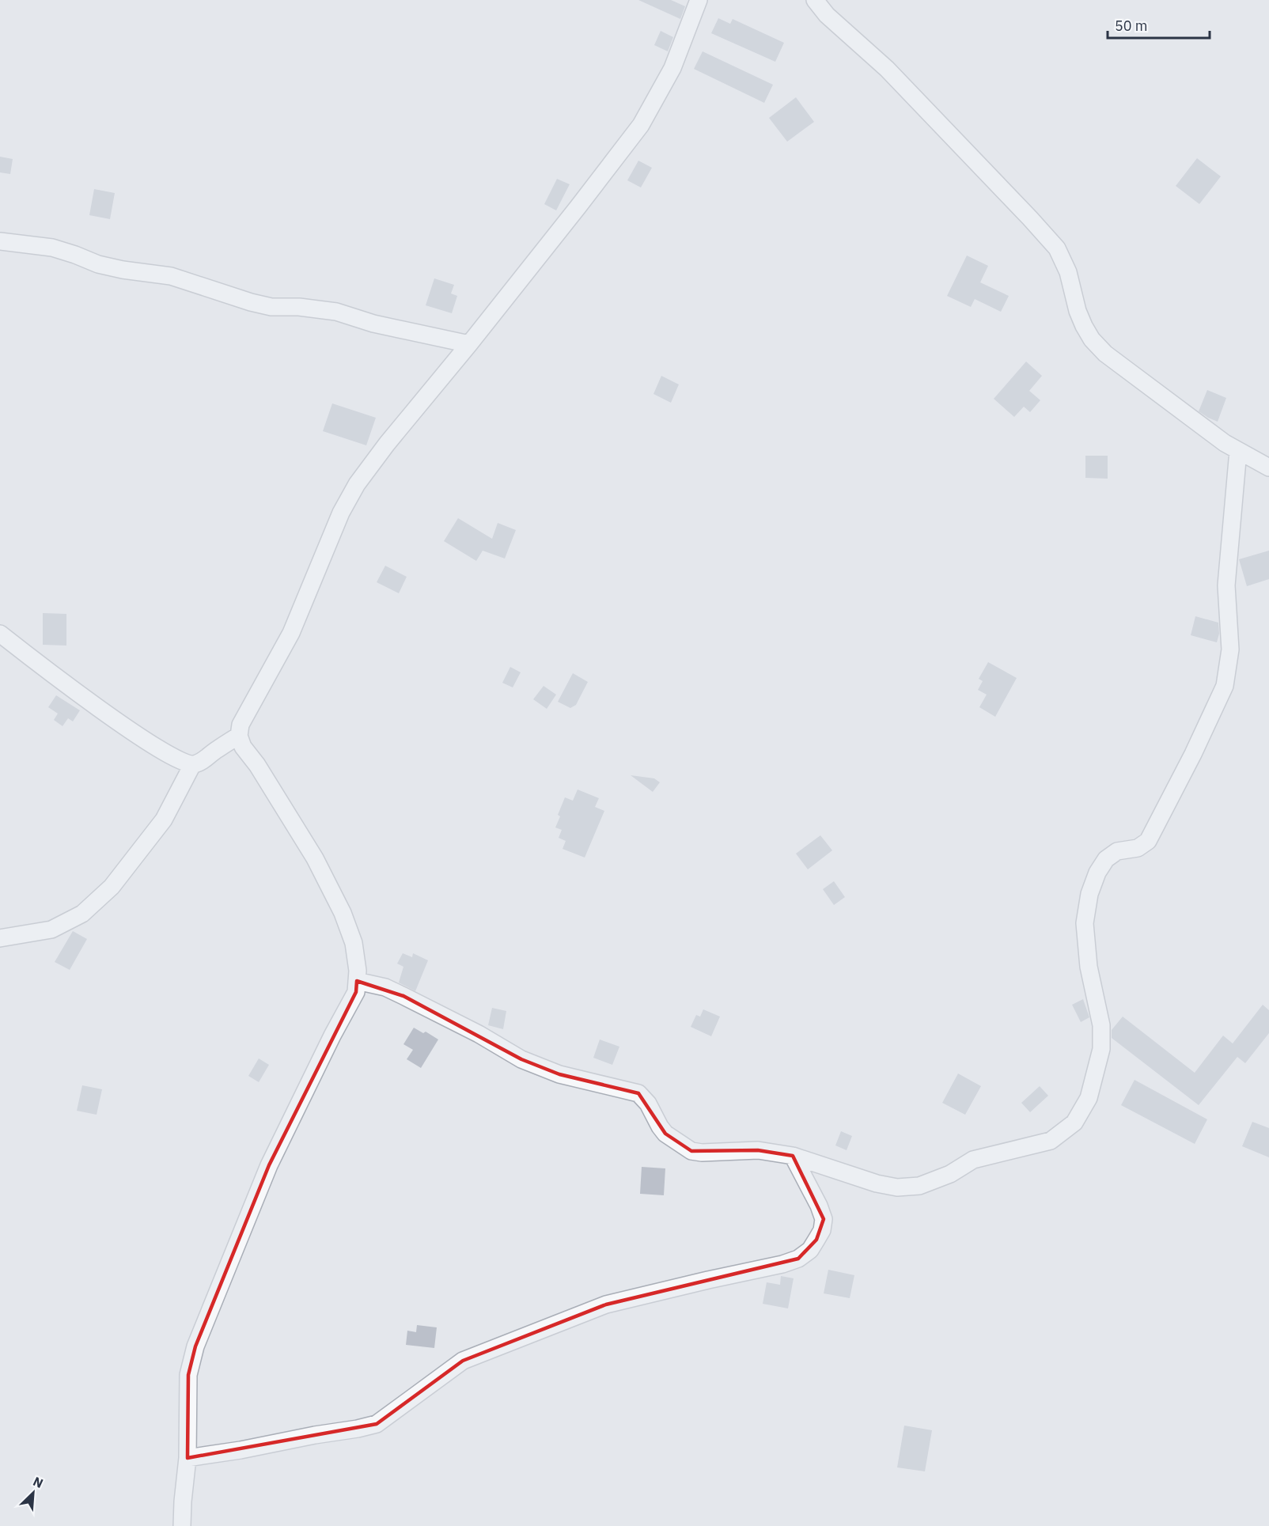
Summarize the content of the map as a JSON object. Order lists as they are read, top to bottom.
{
  "scale_bar": "50 m",
  "north": "top right"
}
